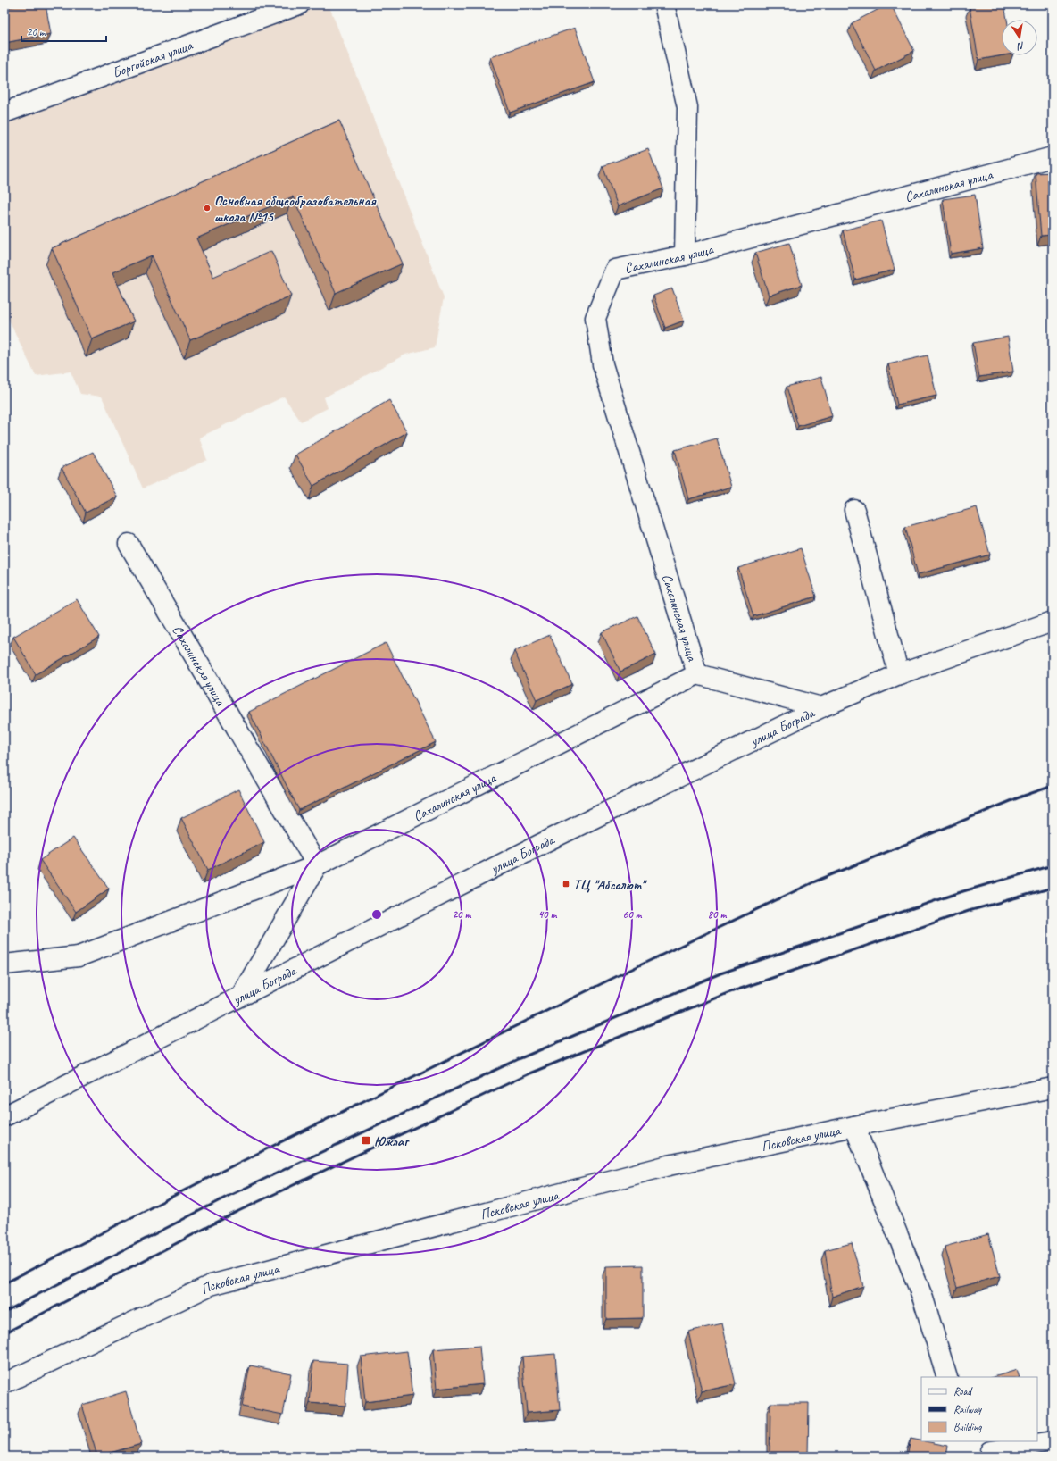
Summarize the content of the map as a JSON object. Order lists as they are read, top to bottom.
{
  "streets": {
    "street": [
      "Боргойская улица",
      "Сахалинская улица",
      "улица Бограда",
      "Псковская улица"
    ]
  },
  "places": {
    "other": ["Основная общеобразовательная школа №15"],
    "transit": ["ТЦ \"Абсолют\"", "Южлаг"]
  },
  "legend": ["Road", "Railway", "Building"],
  "scale_bar": "20 m",
  "north": "bottom",
  "rings": [
    "20 m",
    "40 m",
    "60 m",
    "80 m"
  ]
}
